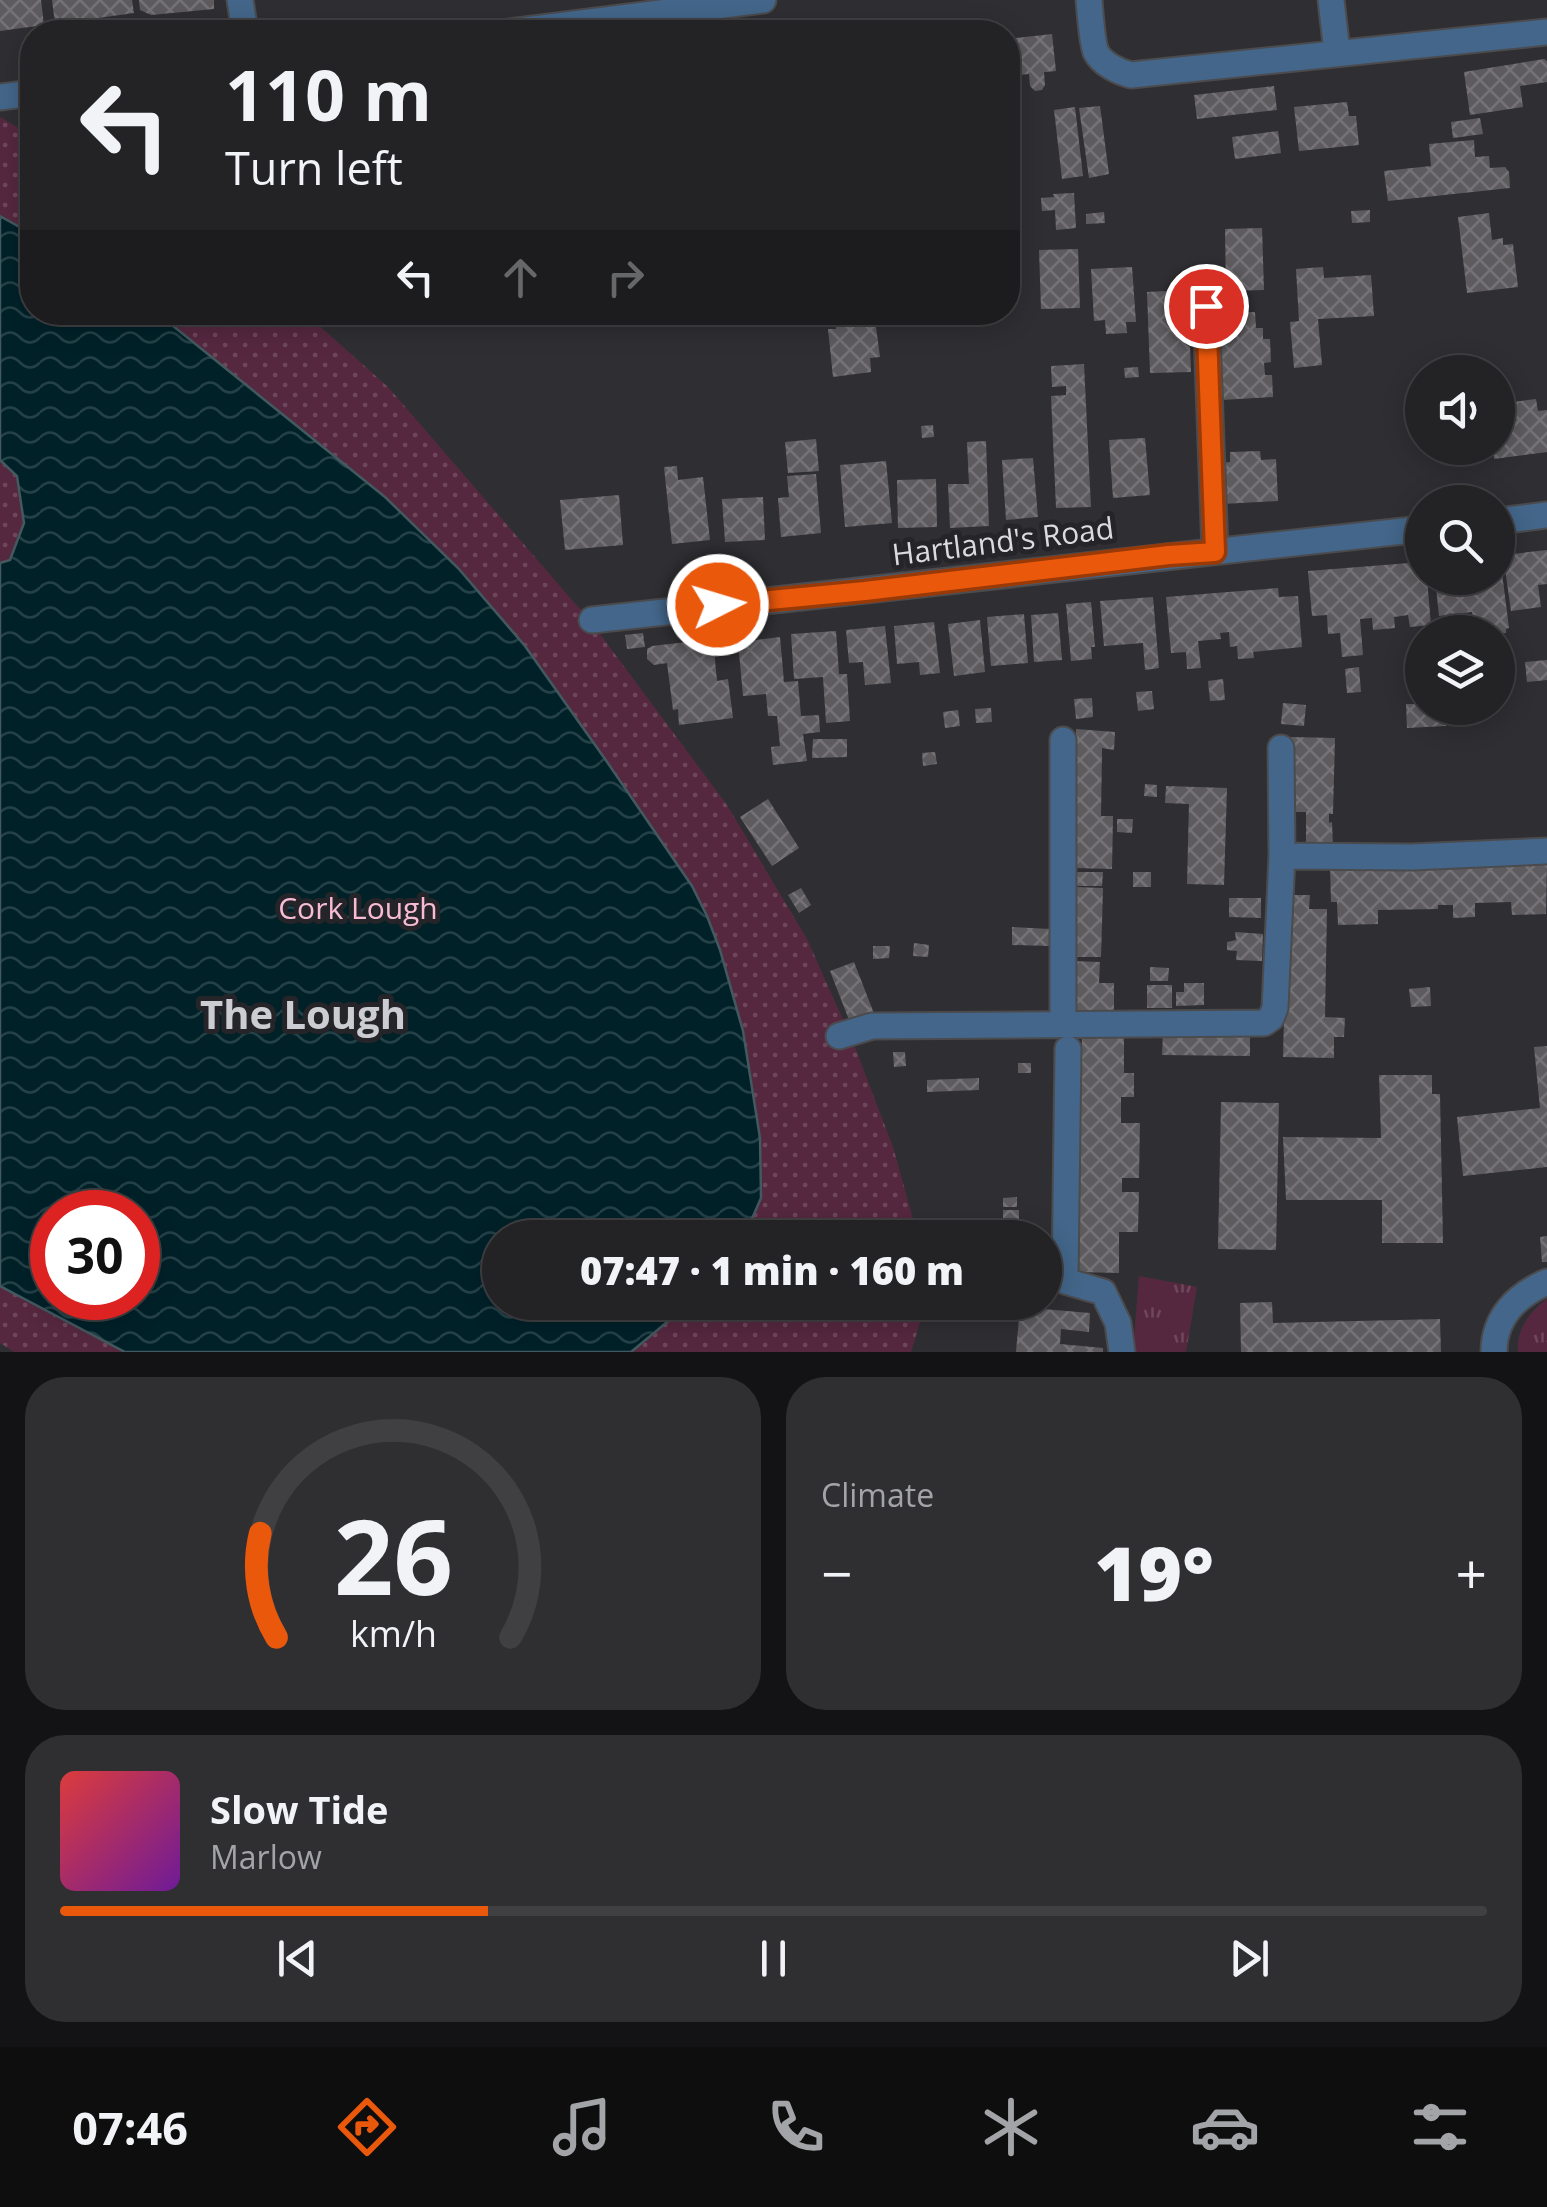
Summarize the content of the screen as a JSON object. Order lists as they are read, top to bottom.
{
  "streets": {
    "street": ["Hartland's Road"]
  },
  "districts": ["The Lough"],
  "parks": ["Cork Lough"],
  "page": {
    "turn": ["110 m", "Turn left"],
    "limit": "30",
    "trip": "07:47 · 1 min · 160 m",
    "tile": "Climate",
    "heat": ["−", "19°", "+"],
    "song": ["Slow Tide", "Marlow"],
    "tabs": "07:46",
    "gauge": ["26", "km/h"]
  }
}
